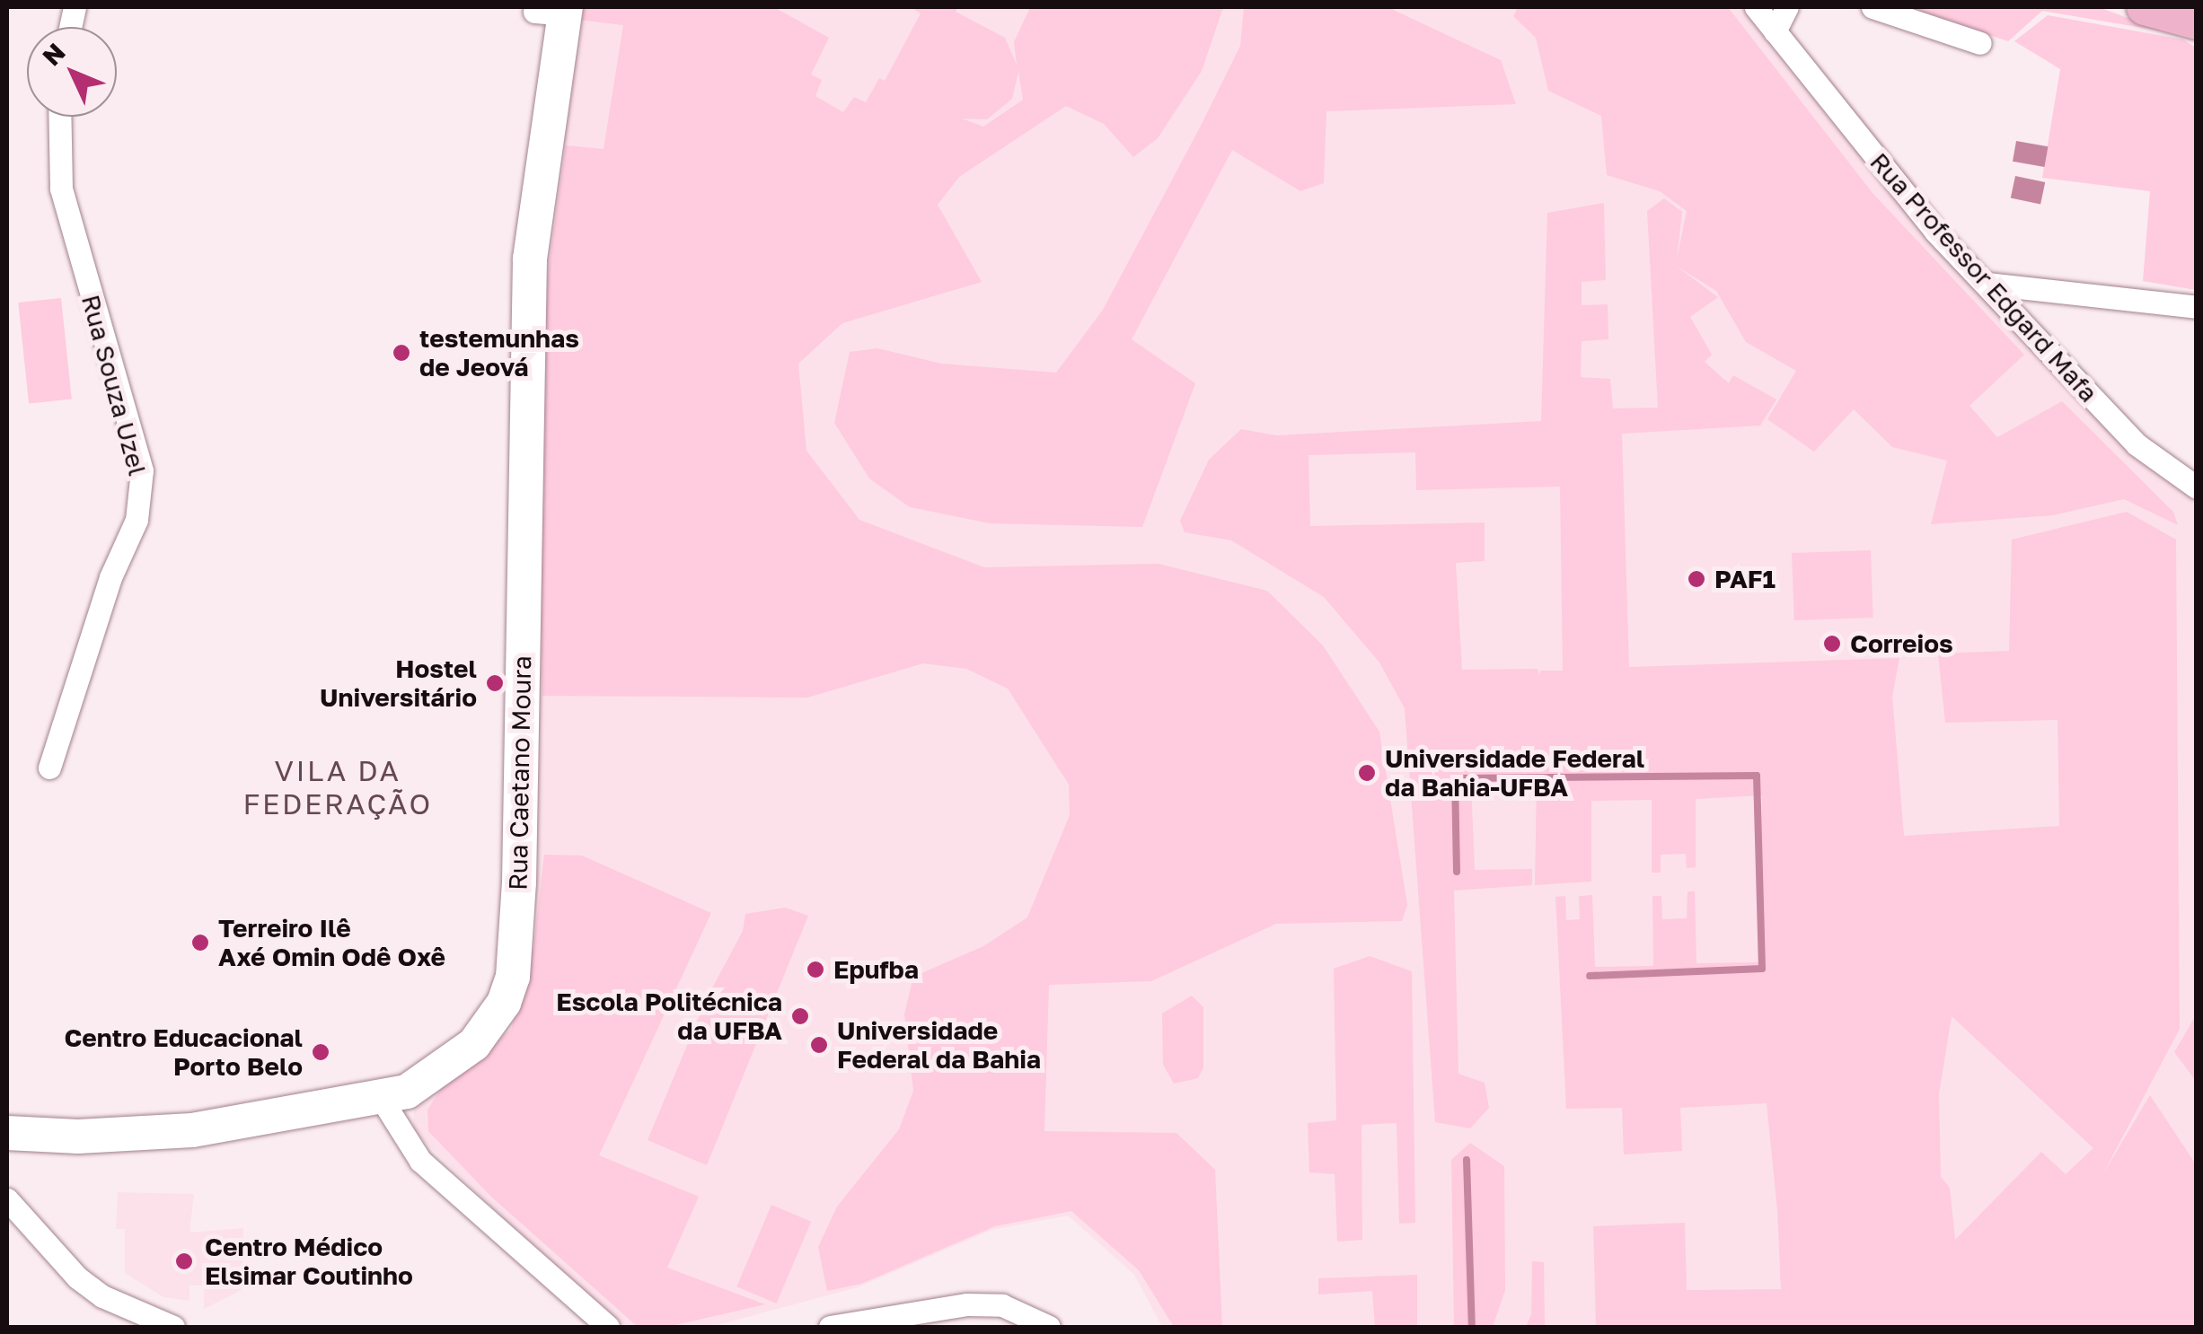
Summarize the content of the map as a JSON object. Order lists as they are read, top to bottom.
{
  "streets": {
    "main road": ["Rua Caetano Moura"],
    "street": ["Rua Professor Edgard Mafa", "Rua Souza Uzel"]
  },
  "districts": ["VILA DA FEDERAÇÃO"],
  "places": [
    "testemunhas de Jeová",
    "PAF1",
    "Correios",
    "Hostel Universitário",
    "Universidade Federal da Bahia-UFBA",
    "Terreiro Ilê Axé Omin Odê Oxê",
    "Epufba",
    "Escola Politécnica da UFBA",
    "Universidade Federal da Bahia",
    "Centro Educacional Porto Belo",
    "Centro Médico Elsimar Coutinho"
  ],
  "north": "top left"
}
